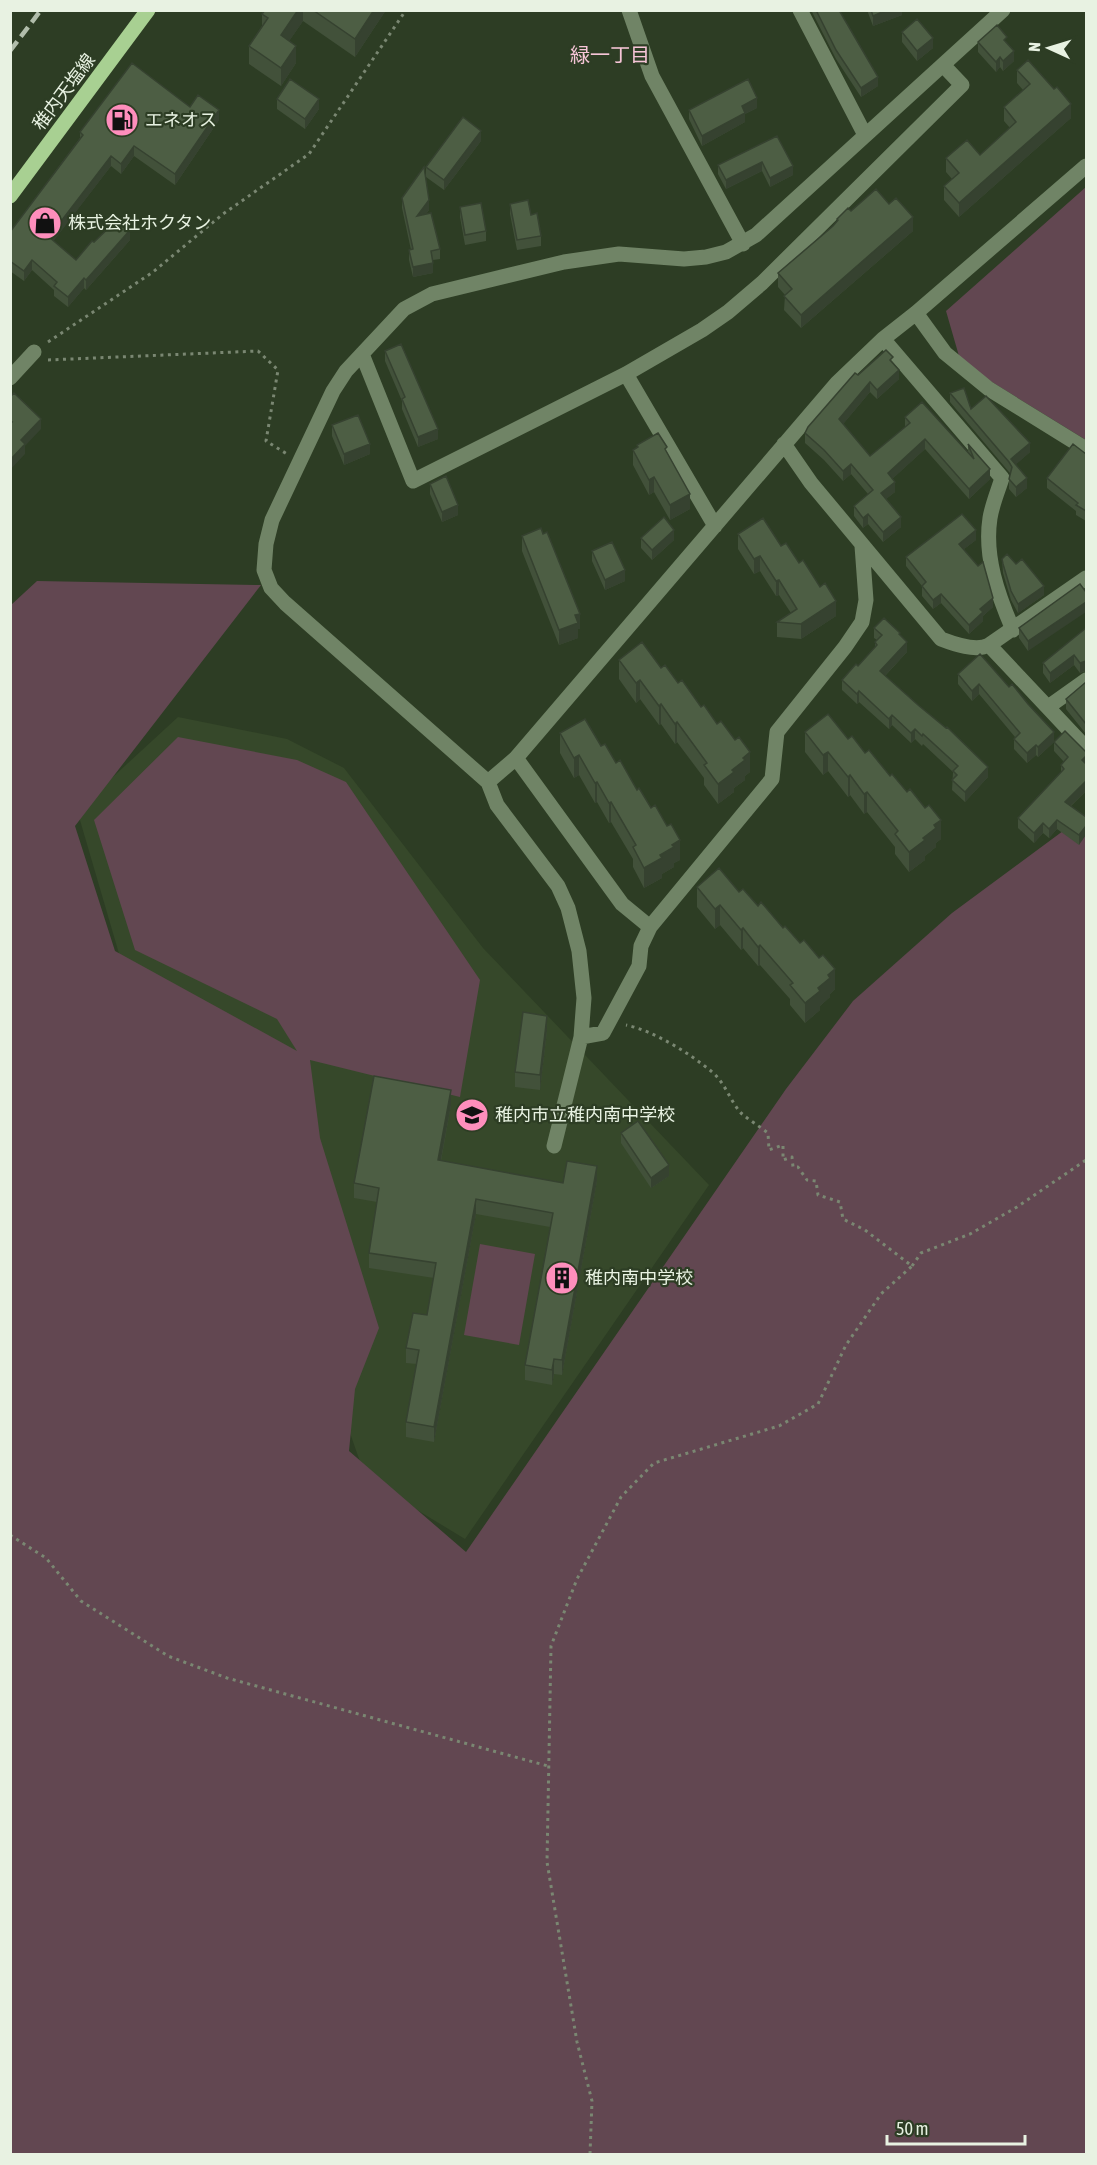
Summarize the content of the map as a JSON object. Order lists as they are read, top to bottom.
{
  "streets": {
    "main road": ["稚内天塩線"]
  },
  "districts": ["緑一丁目"],
  "places": {
    "fuel station": ["エネオス"],
    "shop": ["株式会社ホクタン"],
    "school or university": ["稚内市立稚内南中学校"],
    "building": ["稚内南中学校"]
  },
  "scale_bar": "50 m",
  "north": "left"
}
